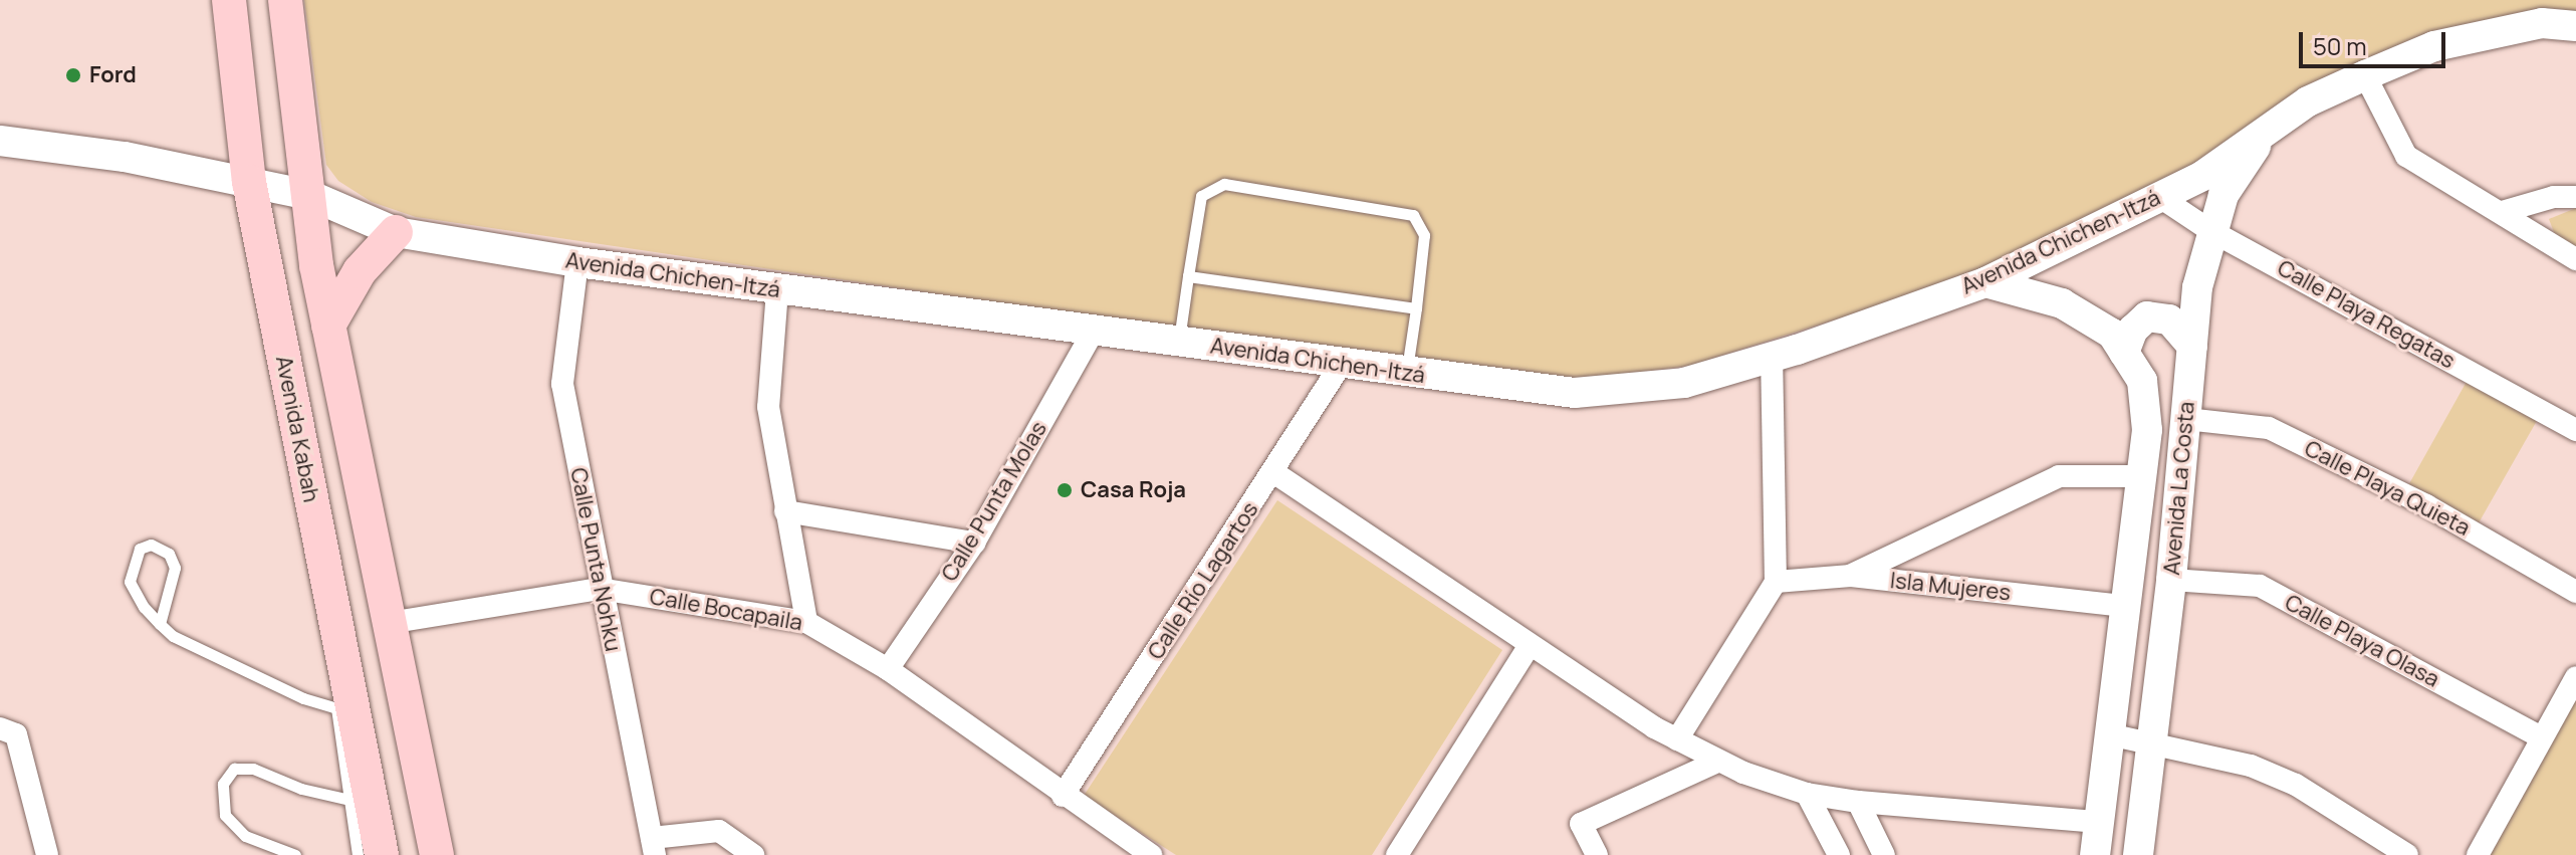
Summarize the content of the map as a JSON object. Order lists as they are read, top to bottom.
{
  "streets": {
    "main road": ["Avenida Chichen-Itzá", "Avenida Kabah", "Avenida La Costa"],
    "street": [
      "Calle Playa Regatas",
      "Calle Playa Quieta",
      "Calle Punta Molas",
      "Calle Punta Nohku",
      "Calle Río Lagartos",
      "Isla Mujeres",
      "Calle Bocapaila",
      "Calle Playa Olasa"
    ]
  },
  "crossings": [
    ["Avenida Chichen-Itzá", "Calle Playa Regatas"],
    ["Avenida Chichen-Itzá", "Avenida Kabah"],
    ["Avenida Chichen-Itzá", "Avenida La Costa"],
    ["Avenida Chichen-Itzá", "Calle Punta Molas"],
    ["Avenida Chichen-Itzá", "Calle Punta Nohku"],
    ["Avenida Chichen-Itzá", "Calle Río Lagartos"],
    ["Calle Playa Regatas", "Avenida La Costa"],
    ["Avenida La Costa", "Calle Playa Quieta"],
    ["Avenida La Costa", "Isla Mujeres"],
    ["Avenida La Costa", "Calle Playa Olasa"],
    ["Calle Punta Molas", "Calle Bocapaila"],
    ["Calle Punta Nohku", "Calle Bocapaila"],
    ["Calle Río Lagartos", "Calle Bocapaila"]
  ],
  "places": ["Ford", "Casa Roja"],
  "scale_bar": "50 m"
}
